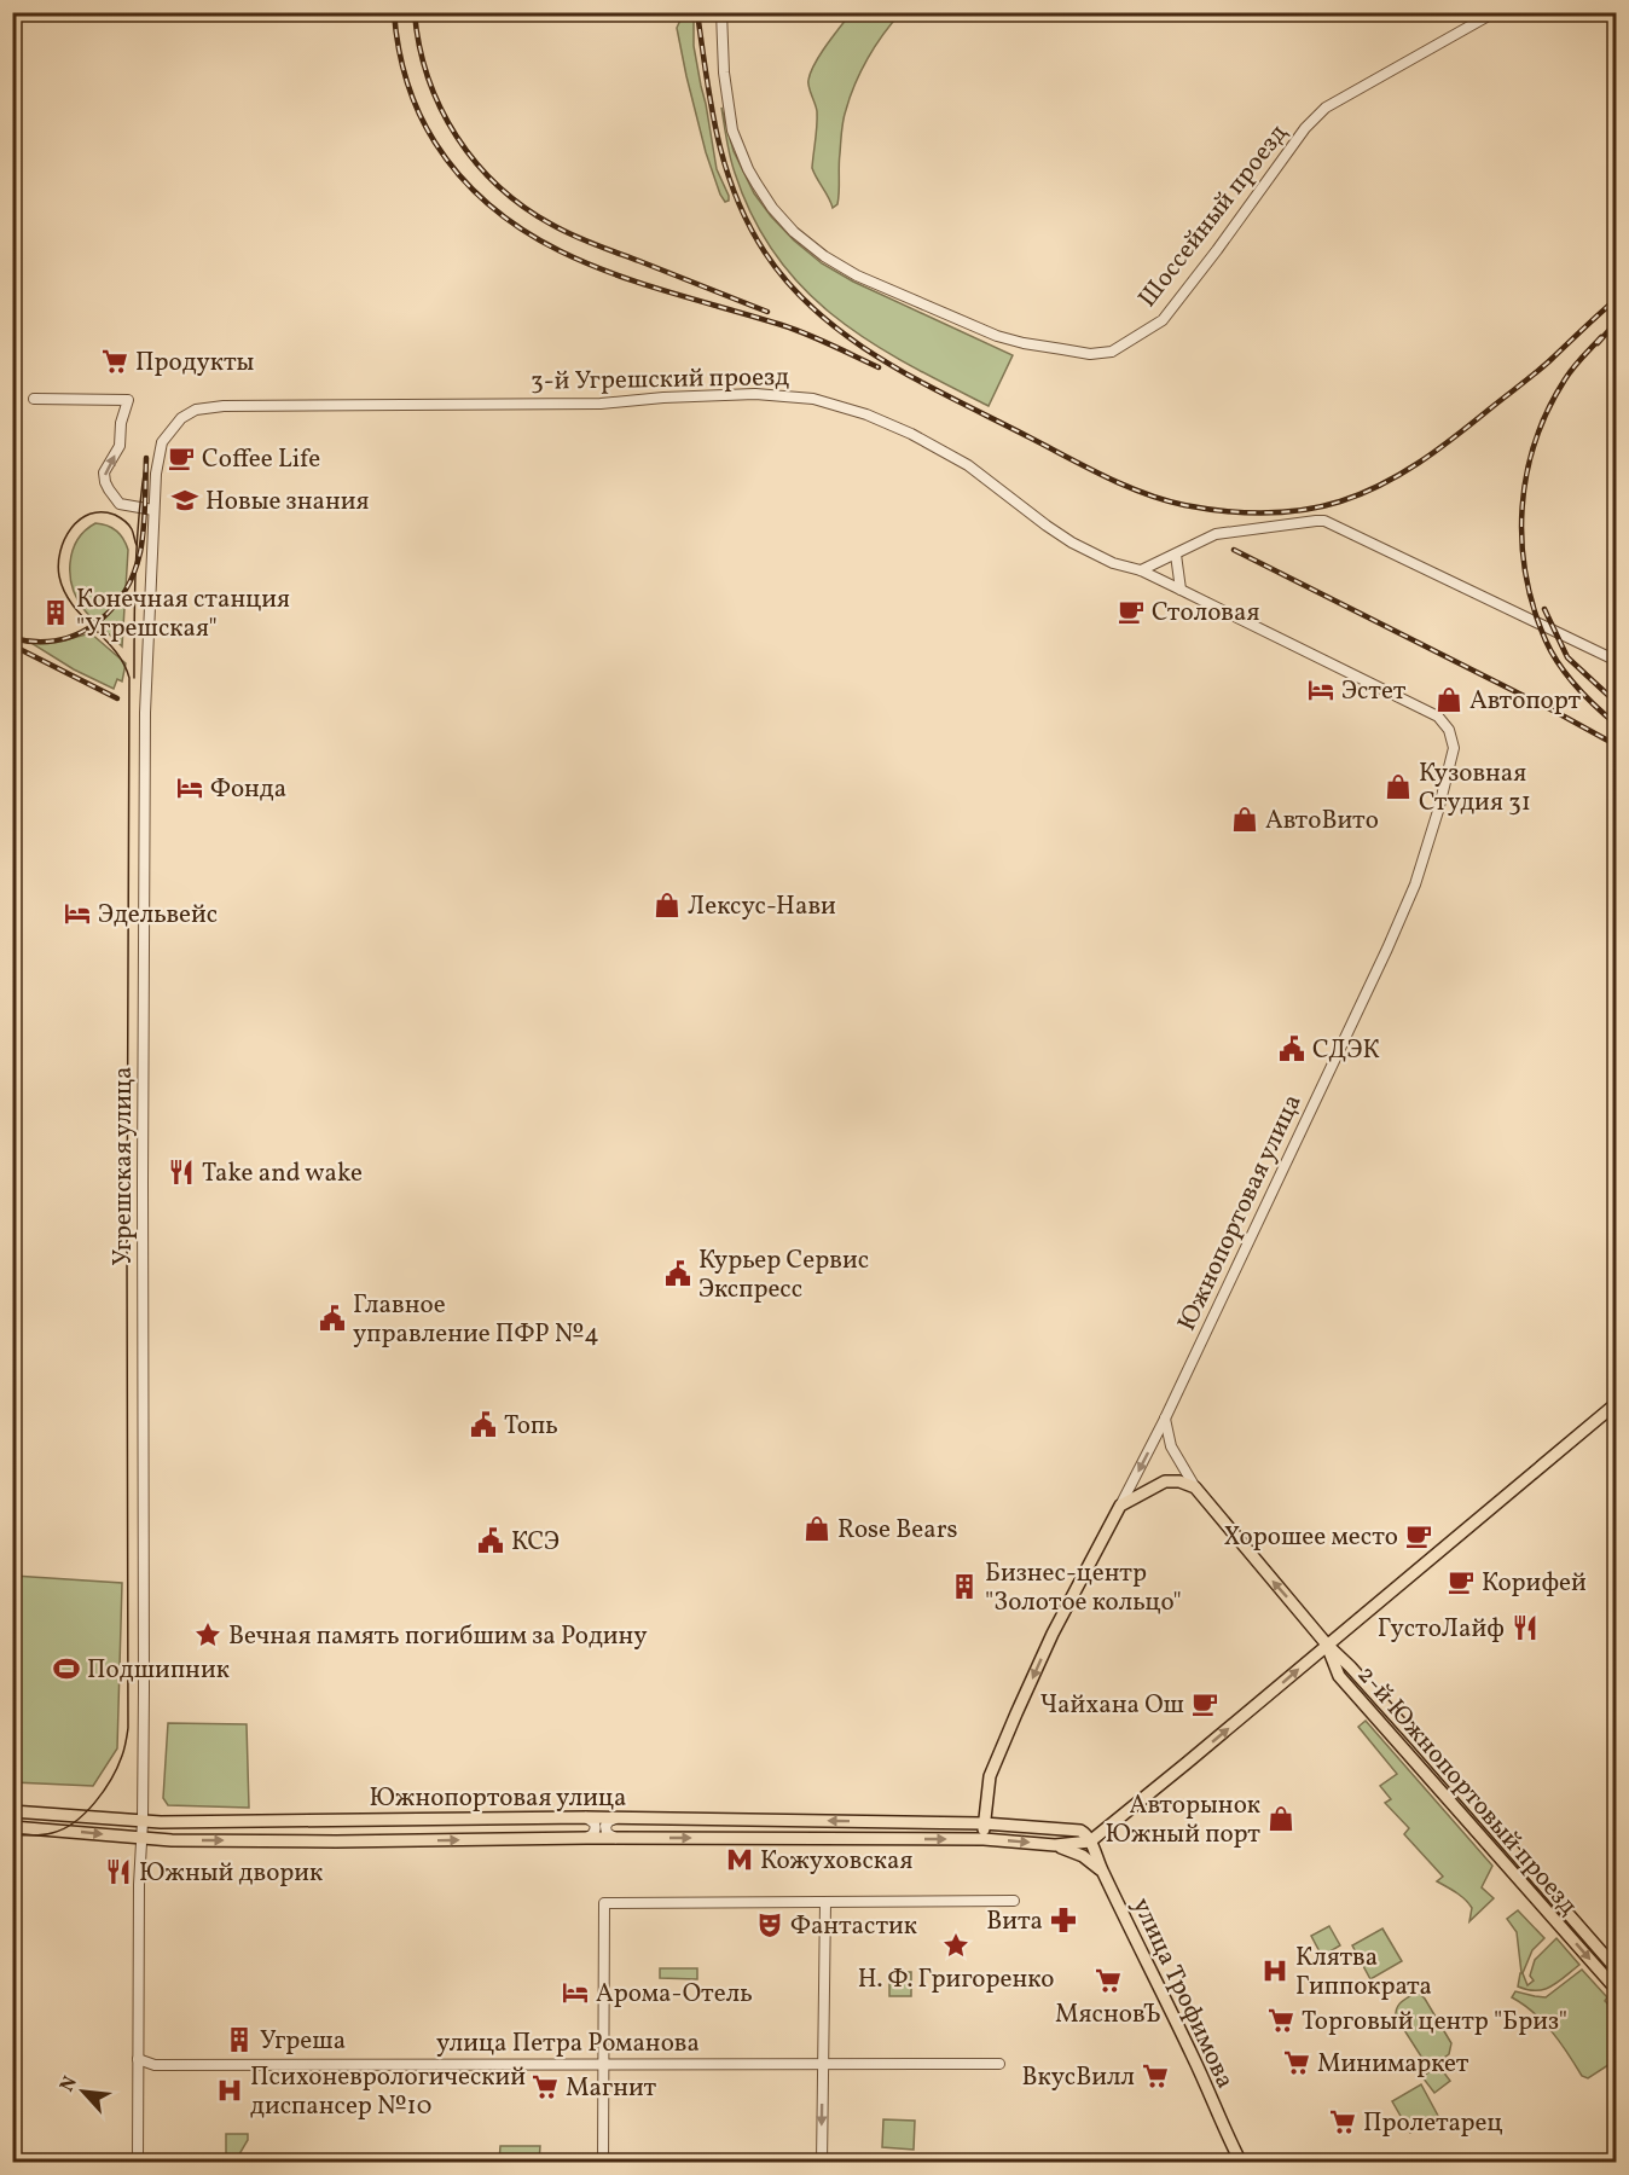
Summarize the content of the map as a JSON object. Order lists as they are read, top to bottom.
{
  "streets": {
    "main road": ["Южнопортовая улица", "2-й Южнопортовый проезд", "улица Трофимова"],
    "street": [
      "Шоссейный проезд",
      "3-й Угрешский проезд",
      "Угрешская улица",
      "улица Петра Романова"
    ]
  },
  "crossings": [
    ["3-й Угрешский проезд", "Угрешская улица"],
    ["3-й Угрешский проезд", "Южнопортовая улица"],
    ["Угрешская улица", "Южнопортовая улица"],
    ["Угрешская улица", "улица Петра Романова"],
    ["Южнопортовая улица", "улица Трофимова"]
  ],
  "places": {
    "supermarket": [
      "Продукты",
      "МясновЪ",
      "Торговый центр \"Бриз\"",
      "Минимаркет",
      "ВкусВилл",
      "Магнит",
      "Пролетарец"
    ],
    "cafe": [
      "Coffee Life",
      "Столовая",
      "Хорошее место",
      "Корифей",
      "Чайхана Ош"
    ],
    "school or university": ["Новые знания"],
    "building": ["Конечная станция \"Угрешская\"", "Бизнес-центр \"Золотое кольцо\"", "Угреша"],
    "hotel": [
      "Эстет",
      "Фонда",
      "Эдельвейс",
      "Арома-Отель"
    ],
    "shop": [
      "Автопорт",
      "Кузовная Студия 31",
      "АвтоВито",
      "Лексус-Нави",
      "Rose Bears",
      "Авторынок Южный порт"
    ],
    "public building": [
      "СДЭК",
      "Курьер Сервис Экспресс",
      "Главное управление ПФР №4",
      "Топь",
      "КСЭ"
    ],
    "restaurant": ["Take and wake", "ГустоЛайф", "Южный дворик"],
    "place": ["Вечная память погибшим за Родину", "Н. Ф. Григоренко"],
    "sports": ["Подшипник"],
    "metro station": ["Кожуховская"],
    "pharmacy": ["Вита"],
    "theatre": ["Фантастик"],
    "hospital": ["Клятва Гиппократа", "Психоневрологический диспансер №10"]
  },
  "north": "top left"
}
